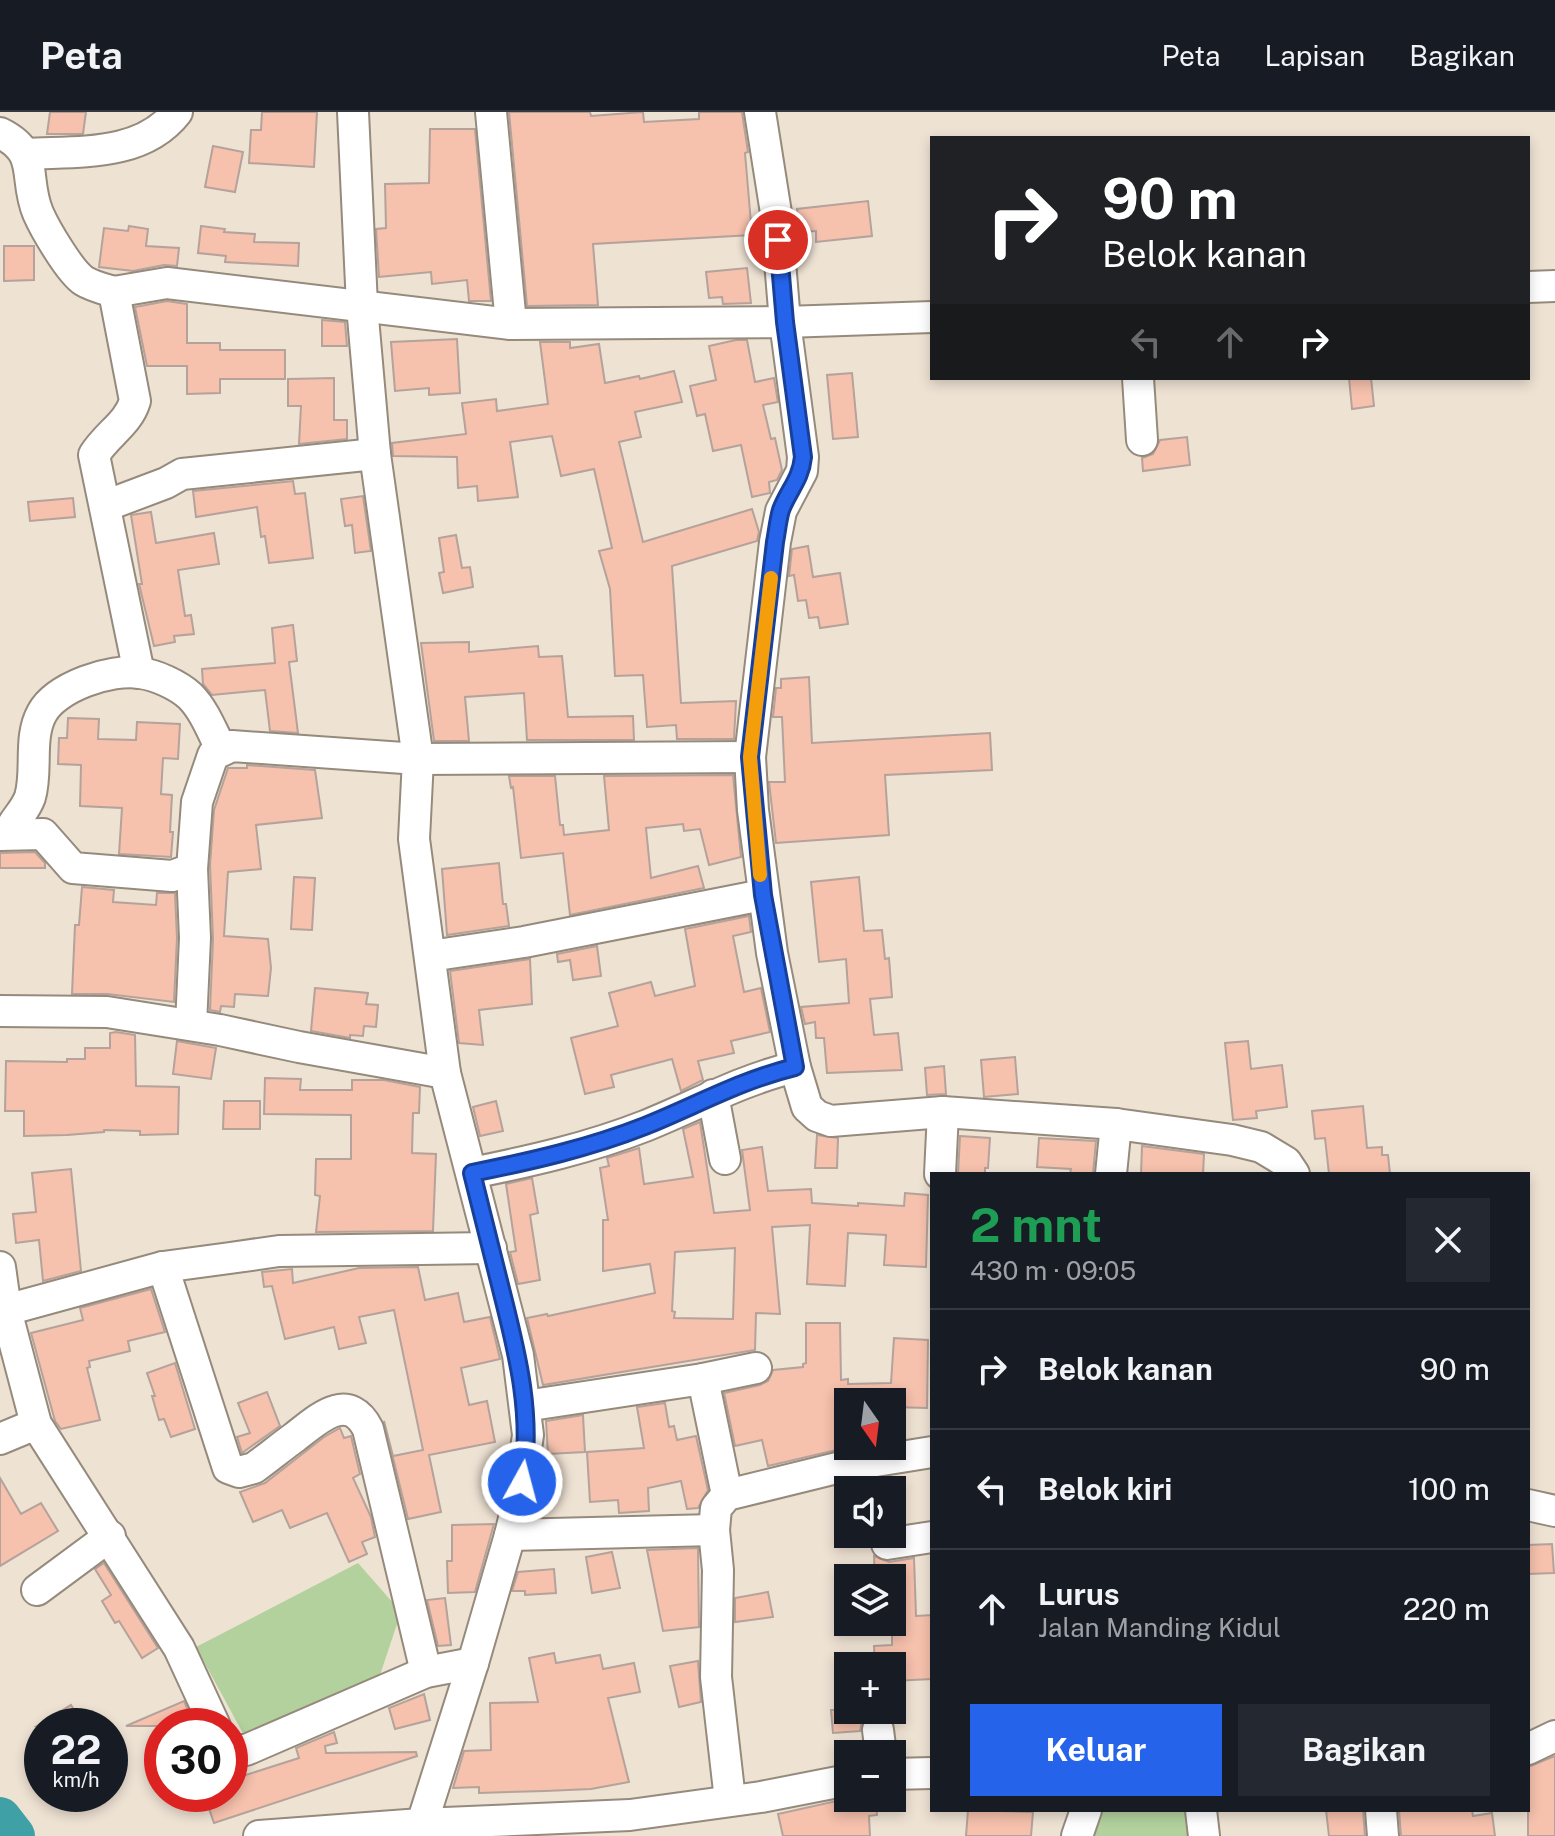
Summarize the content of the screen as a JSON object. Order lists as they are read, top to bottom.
{
  "north": "bottom",
  "page": {
    "header": "Peta",
    "nav": ["Peta", "Lapisan", "Bagikan"],
    "turn": ["90 m", "Belok kanan"],
    "heading": ["2 mnt", "430 m · 09:05"],
    "list": [
      {
        "name": "Belok kanan",
        "value": "90 m"
      },
      {
        "name": "Belok kiri",
        "value": "100 m"
      },
      {
        "name": "Lurus",
        "note": "Jalan Manding Kidul",
        "value": "220 m"
      }
    ],
    "map_buttons": ["+", "−"],
    "buttons": ["Keluar", "Bagikan"],
    "speed": "22 km/h",
    "limit": "30"
  }
}
